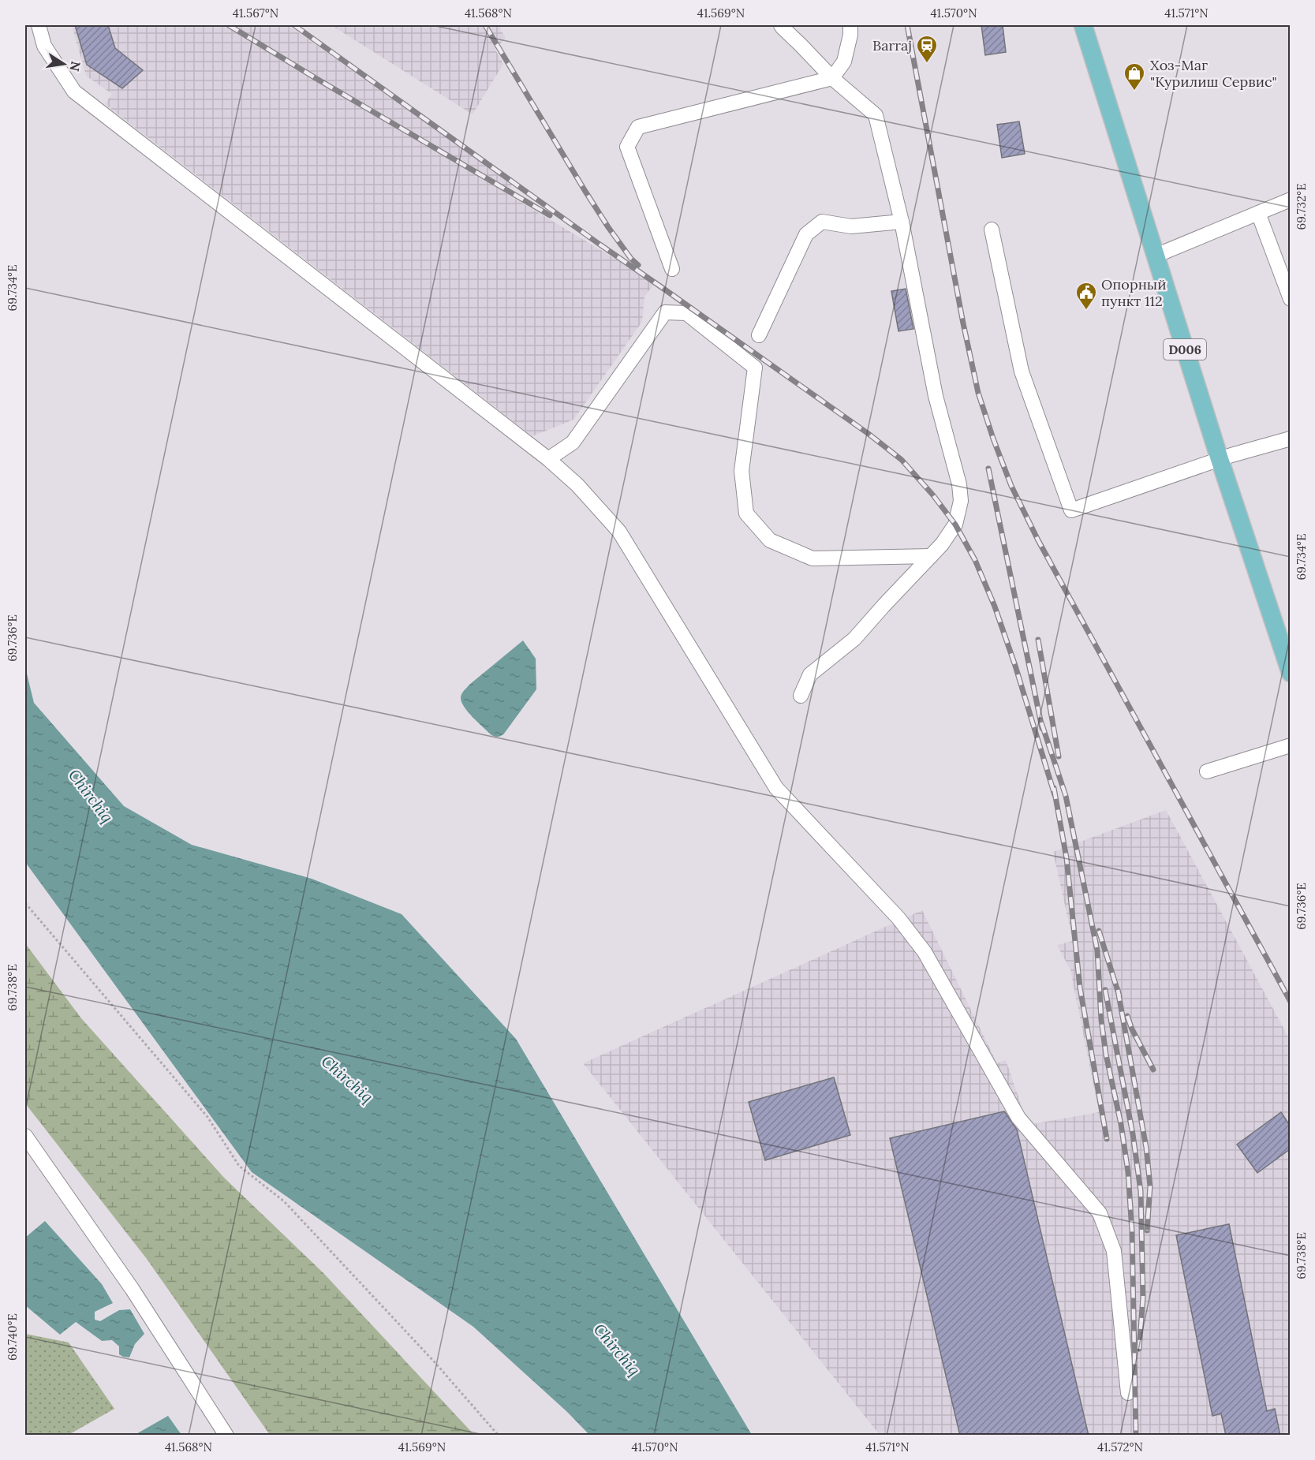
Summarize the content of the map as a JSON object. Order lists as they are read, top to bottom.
{
  "streets": {
    "main road": ["D006"]
  },
  "water": ["Chirchiq"],
  "places": {
    "station": ["Barraj"],
    "shop": ["Хоз-Маг \"Курилиш Сервис\""],
    "public building": ["Опорный пункт 112"]
  },
  "north": "right",
  "coordinates": [
    "41.567°N",
    "41.568°N",
    "41.569°N",
    "41.570°N",
    "41.571°N",
    "69.732°E",
    "69.734°E",
    "69.736°E",
    "69.738°E",
    "69.740°E",
    "41.572°N"
  ]
}
